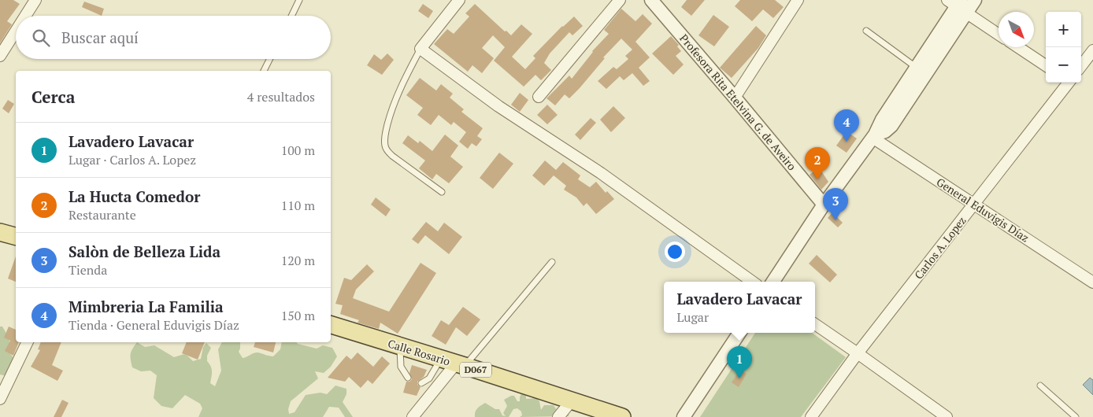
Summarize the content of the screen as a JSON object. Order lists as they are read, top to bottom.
{
  "streets": {
    "main road": ["Calle Rosario", "D067"],
    "street": ["Profesora Rita Etelvina G. de Aveiro", "General Eduvigis Díaz", "Carlos A. Lopez"]
  },
  "crossings": [
    ["General Eduvigis Díaz", "Carlos A. Lopez"]
  ],
  "north": "bottom right",
  "page": {
    "map_buttons": ["+", "−"],
    "search": "Buscar aquí",
    "heading": ["Cerca", "4 resultados"],
    "pins": [
      "4",
      "2",
      "3",
      "1"
    ],
    "list": [
      {
        "mark": "1",
        "name": "Lavadero Lavacar",
        "note": "Lugar · Carlos A. Lopez",
        "value": "100 m"
      },
      {
        "mark": "2",
        "name": "La Hucta Comedor",
        "note": "Restaurante",
        "value": "110 m"
      },
      {
        "mark": "3",
        "name": "Salòn de Belleza Lida",
        "note": "Tienda",
        "value": "120 m"
      },
      {
        "mark": "4",
        "name": "Mimbreria La Familia",
        "note": "Tienda · General Eduvigis Díaz",
        "value": "150 m"
      }
    ],
    "popup": ["Lavadero Lavacar", "Lugar"]
  }
}
